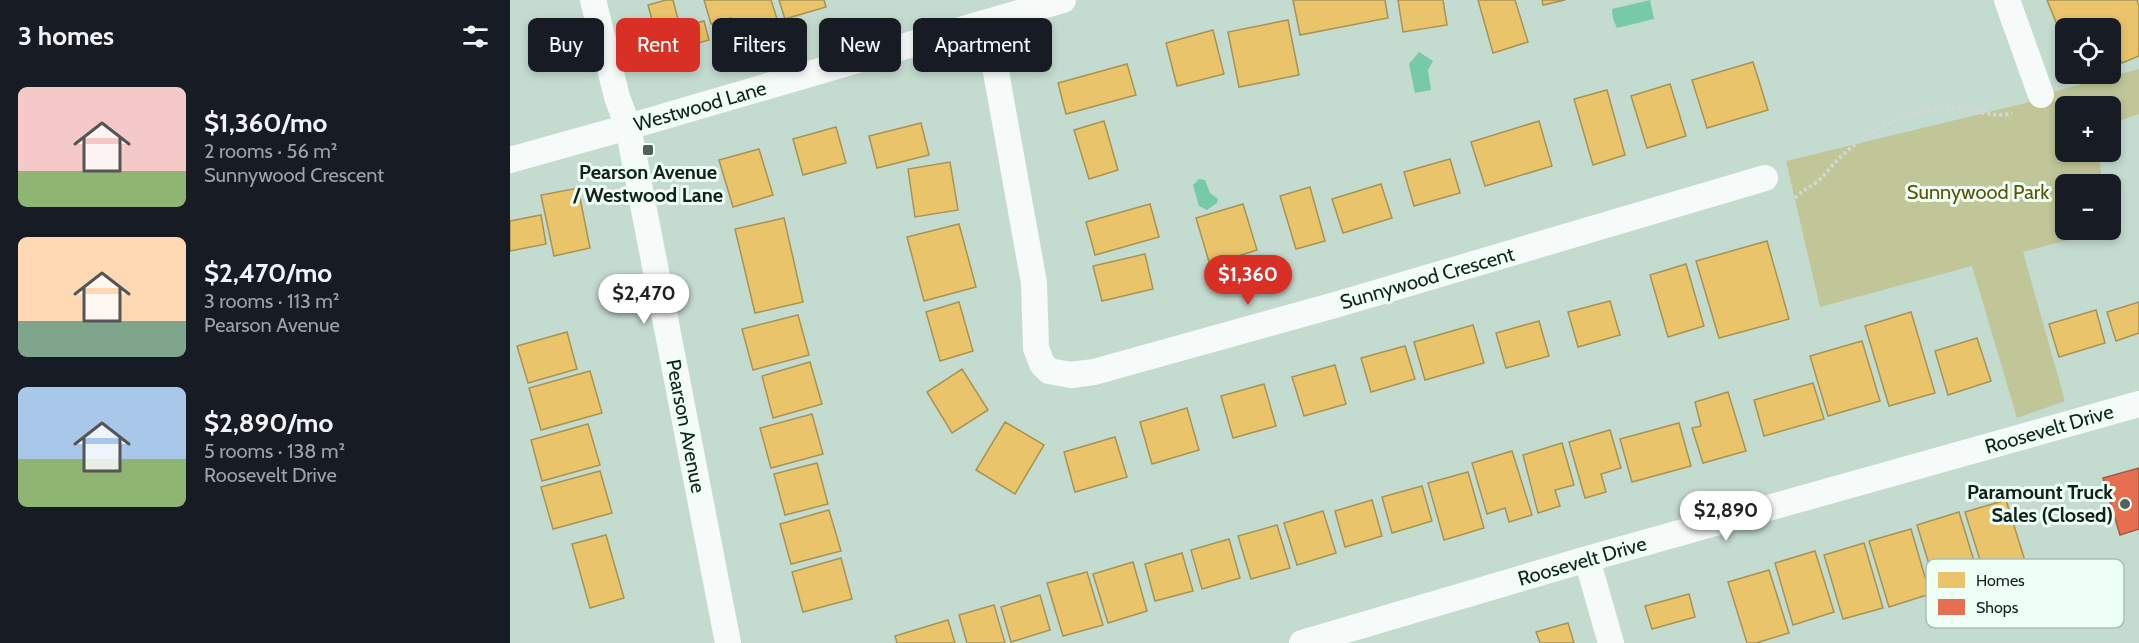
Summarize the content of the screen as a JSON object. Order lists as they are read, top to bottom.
{
  "streets": {
    "street": [
      "Westwood Lane",
      "Sunnywood Crescent",
      "Pearson Avenue",
      "Roosevelt Drive"
    ]
  },
  "crossings": [
    ["Westwood Lane", "Pearson Avenue"]
  ],
  "parks": ["Sunnywood Park"],
  "places": {
    "transit": ["Pearson Avenue / Westwood Lane"],
    "other": ["Paramount Truck Sales (Closed)"]
  },
  "legend": ["Homes", "Shops"],
  "page": {
    "heading": "3 homes",
    "map_buttons": ["+", "−"],
    "chip": [
      "Buy",
      "Rent",
      "Filters",
      "New",
      "Apartment"
    ],
    "list": [
      {
        "name": "$1,360/mo",
        "note": "2 rooms · 56 m² · Sunnywood Crescent"
      },
      {
        "name": "$2,470/mo",
        "note": "3 rooms · 113 m² · Pearson Avenue"
      },
      {
        "name": "$2,890/mo",
        "note": "5 rooms · 138 m² · Roosevelt Drive"
      }
    ],
    "price": ["$1,360", "$2,470", "$2,890"]
  }
}
